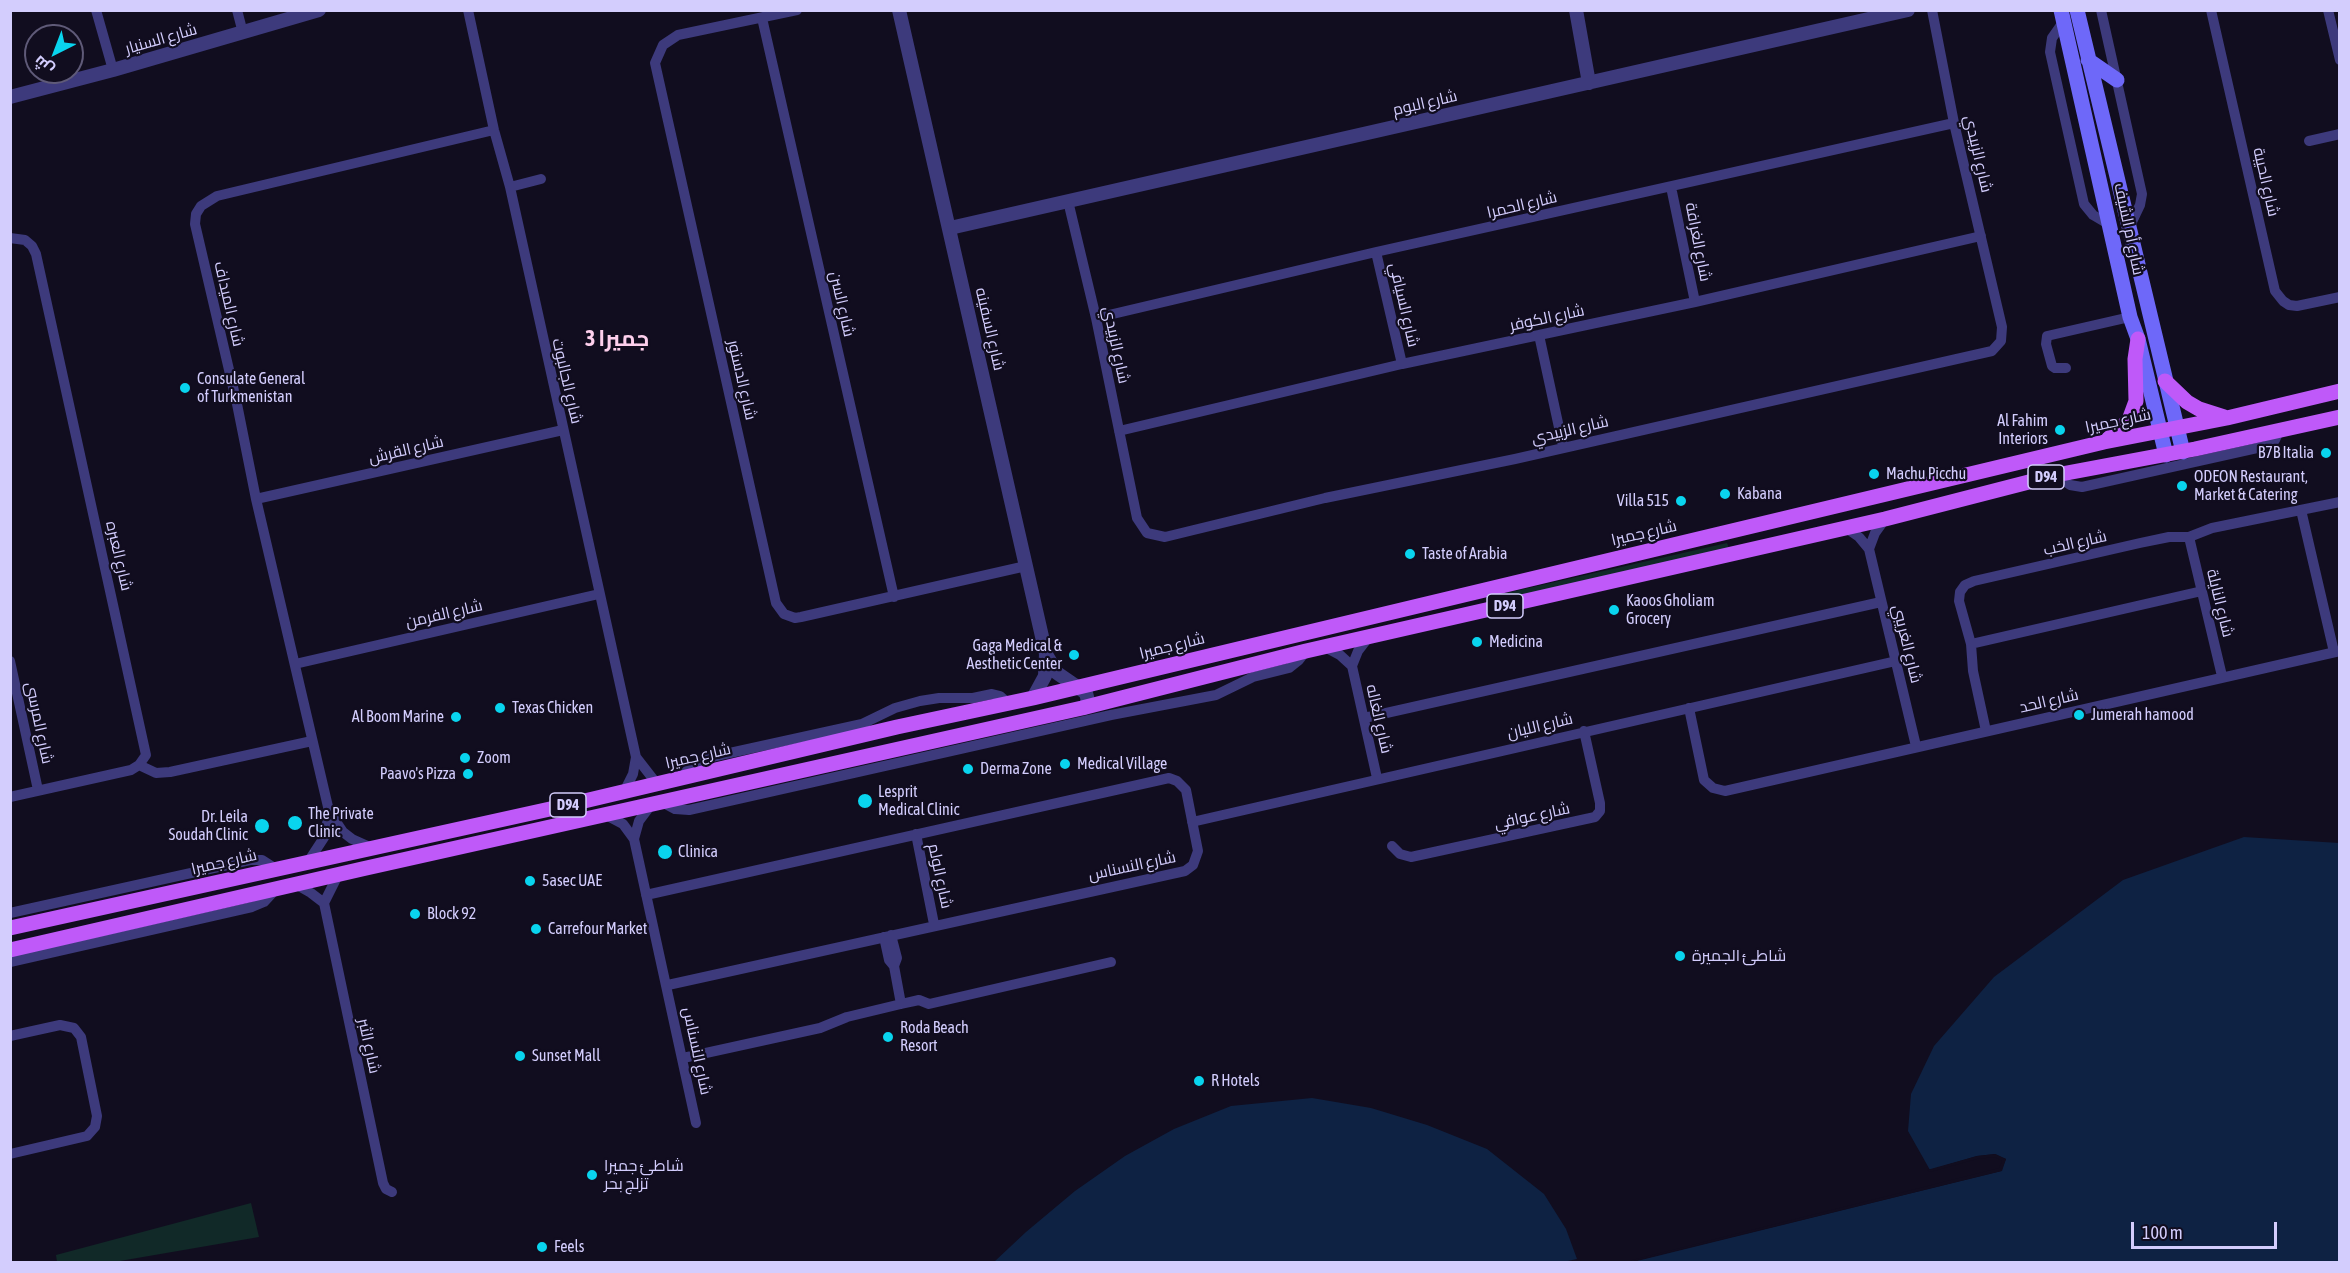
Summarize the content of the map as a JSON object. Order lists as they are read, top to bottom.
{
  "streets": {
    "main road": ["شارع أم الشيف", "شارع جميرا", "D94"],
    "street": [
      "شارع السنيار",
      "شارع البوم",
      "شارع الزبيدي",
      "شارع الحيبة",
      "شارع الحمرا",
      "شارع الغرافة",
      "شارع الميداف",
      "شارع السن",
      "شارع السيافي",
      "شارع الكوفر",
      "شارع السفينه",
      "شارع الدستور",
      "شارع الجالبوت",
      "شارع القرش",
      "شارع الخب",
      "شارع العبره",
      "شارع النايلة",
      "شارع الفرمن",
      "شارع الغريبي",
      "شارع الحد",
      "شارع الغاله",
      "شارع المرسى",
      "شارع الليان",
      "شارع عوافي",
      "شارع النسناس",
      "شارع الولم",
      "شارع الثبر"
    ]
  },
  "crossings": [
    ["شارع البوم", "شارع الزبيدي"],
    ["شارع البوم", "شارع السفينه"],
    ["شارع الزبيدي", "شارع الحمرا"],
    ["شارع الزبيدي", "شارع الكوفر"],
    ["شارع الحمرا", "شارع الغرافة"],
    ["شارع الحمرا", "شارع السيافي"],
    ["شارع أم الشيف", "شارع جميرا"],
    ["شارع أم الشيف", "D94"],
    ["شارع الغرافة", "شارع الكوفر"],
    ["شارع الميداف", "شارع الجالبوت"],
    ["شارع الميداف", "شارع جميرا"],
    ["شارع الميداف", "شارع القرش"],
    ["شارع الميداف", "شارع الفرمن"],
    ["شارع السن", "شارع الدستور"],
    ["شارع السيافي", "شارع الكوفر"],
    ["شارع السفينه", "شارع الدستور"],
    ["شارع السفينه", "شارع جميرا"],
    ["شارع الجالبوت", "شارع جميرا"],
    ["شارع الجالبوت", "شارع القرش"],
    ["شارع الجالبوت", "شارع الفرمن"],
    ["D94", "شارع الغاله"],
    ["شارع الخب", "شارع النايلة"],
    ["شارع الخب", "شارع الحد"],
    ["شارع النايلة", "شارع الحد"],
    ["شارع الغريبي", "شارع الحد"],
    ["شارع الغريبي", "شارع الليان"],
    ["شارع الحد", "شارع الليان"],
    ["شارع الغاله", "شارع الليان"],
    ["شارع الليان", "شارع عوافي"],
    ["شارع الليان", "شارع النسناس"],
    ["شارع النسناس", "شارع الولم"]
  ],
  "districts": ["جميرا 3"],
  "places": [
    "Consulate General of Turkmenistan",
    "Al Fahim Interiors",
    "B7B Italia",
    "Machu Picchu",
    "ODEON Restaurant, Market & Catering",
    "Kabana",
    "Villa 515",
    "Taste of Arabia",
    "Kaoos Gholiam Grocery",
    "Medicina",
    "Gaga Medical & Aesthetic Center",
    "Texas Chicken",
    "Jumerah hamood",
    "Al Boom Marine",
    "Zoom",
    "Medical Village",
    "Derma Zone",
    "Paavo's Pizza",
    "Lesprit Medical Clinic",
    "The Private Clinic",
    "Dr. Leila Soudah Clinic",
    "Clinica",
    "5asec UAE",
    "Block 92",
    "Carrefour Market",
    "شاطئ الجميرة",
    "Roda Beach Resort",
    "Sunset Mall",
    "R Hotels",
    "شاطئ جميرا تزلج بحر",
    "Feels"
  ],
  "scale_bar": "100 m",
  "north": "bottom left"
}
